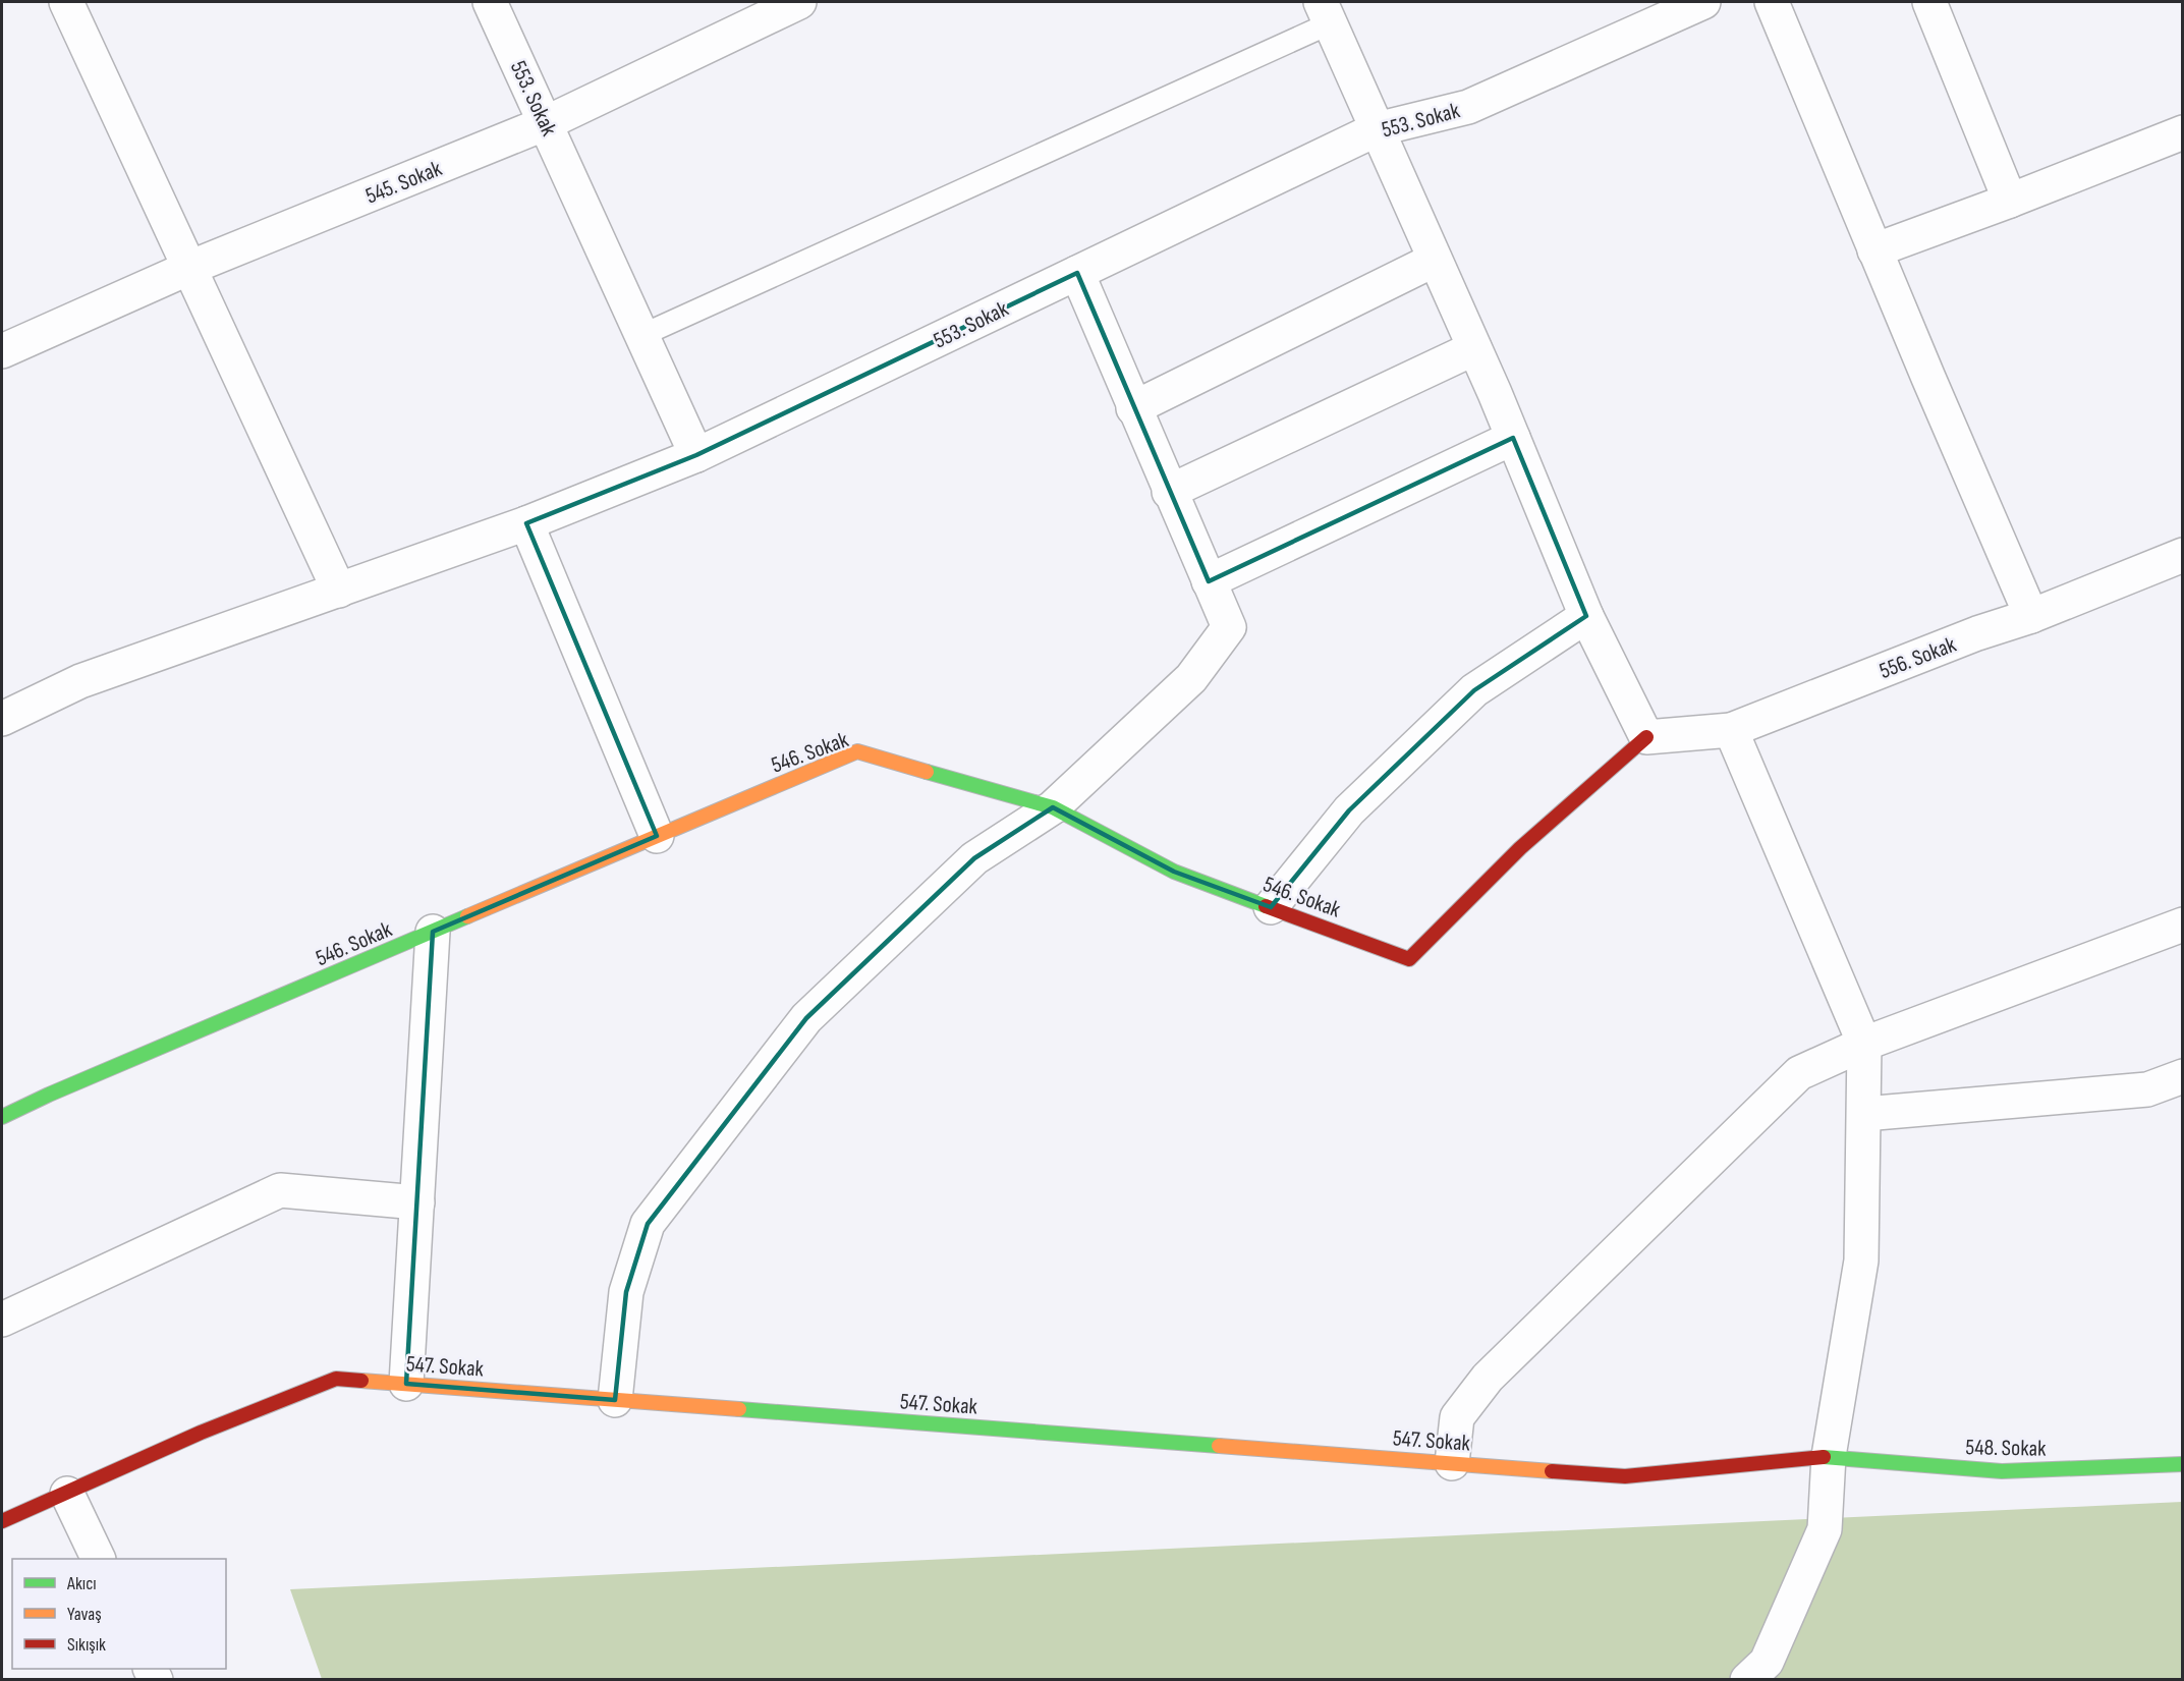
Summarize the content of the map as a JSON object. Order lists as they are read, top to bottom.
{
  "streets": {
    "street": [
      "553. Sokak",
      "545. Sokak",
      "556. Sokak",
      "546. Sokak",
      "547. Sokak",
      "548. Sokak"
    ]
  },
  "crossings": [
    ["553. Sokak", "545. Sokak"],
    ["556. Sokak", "546. Sokak"],
    ["547. Sokak", "548. Sokak"]
  ],
  "legend": ["Akıcı", "Yavaş", "Sıkışık"]
}
